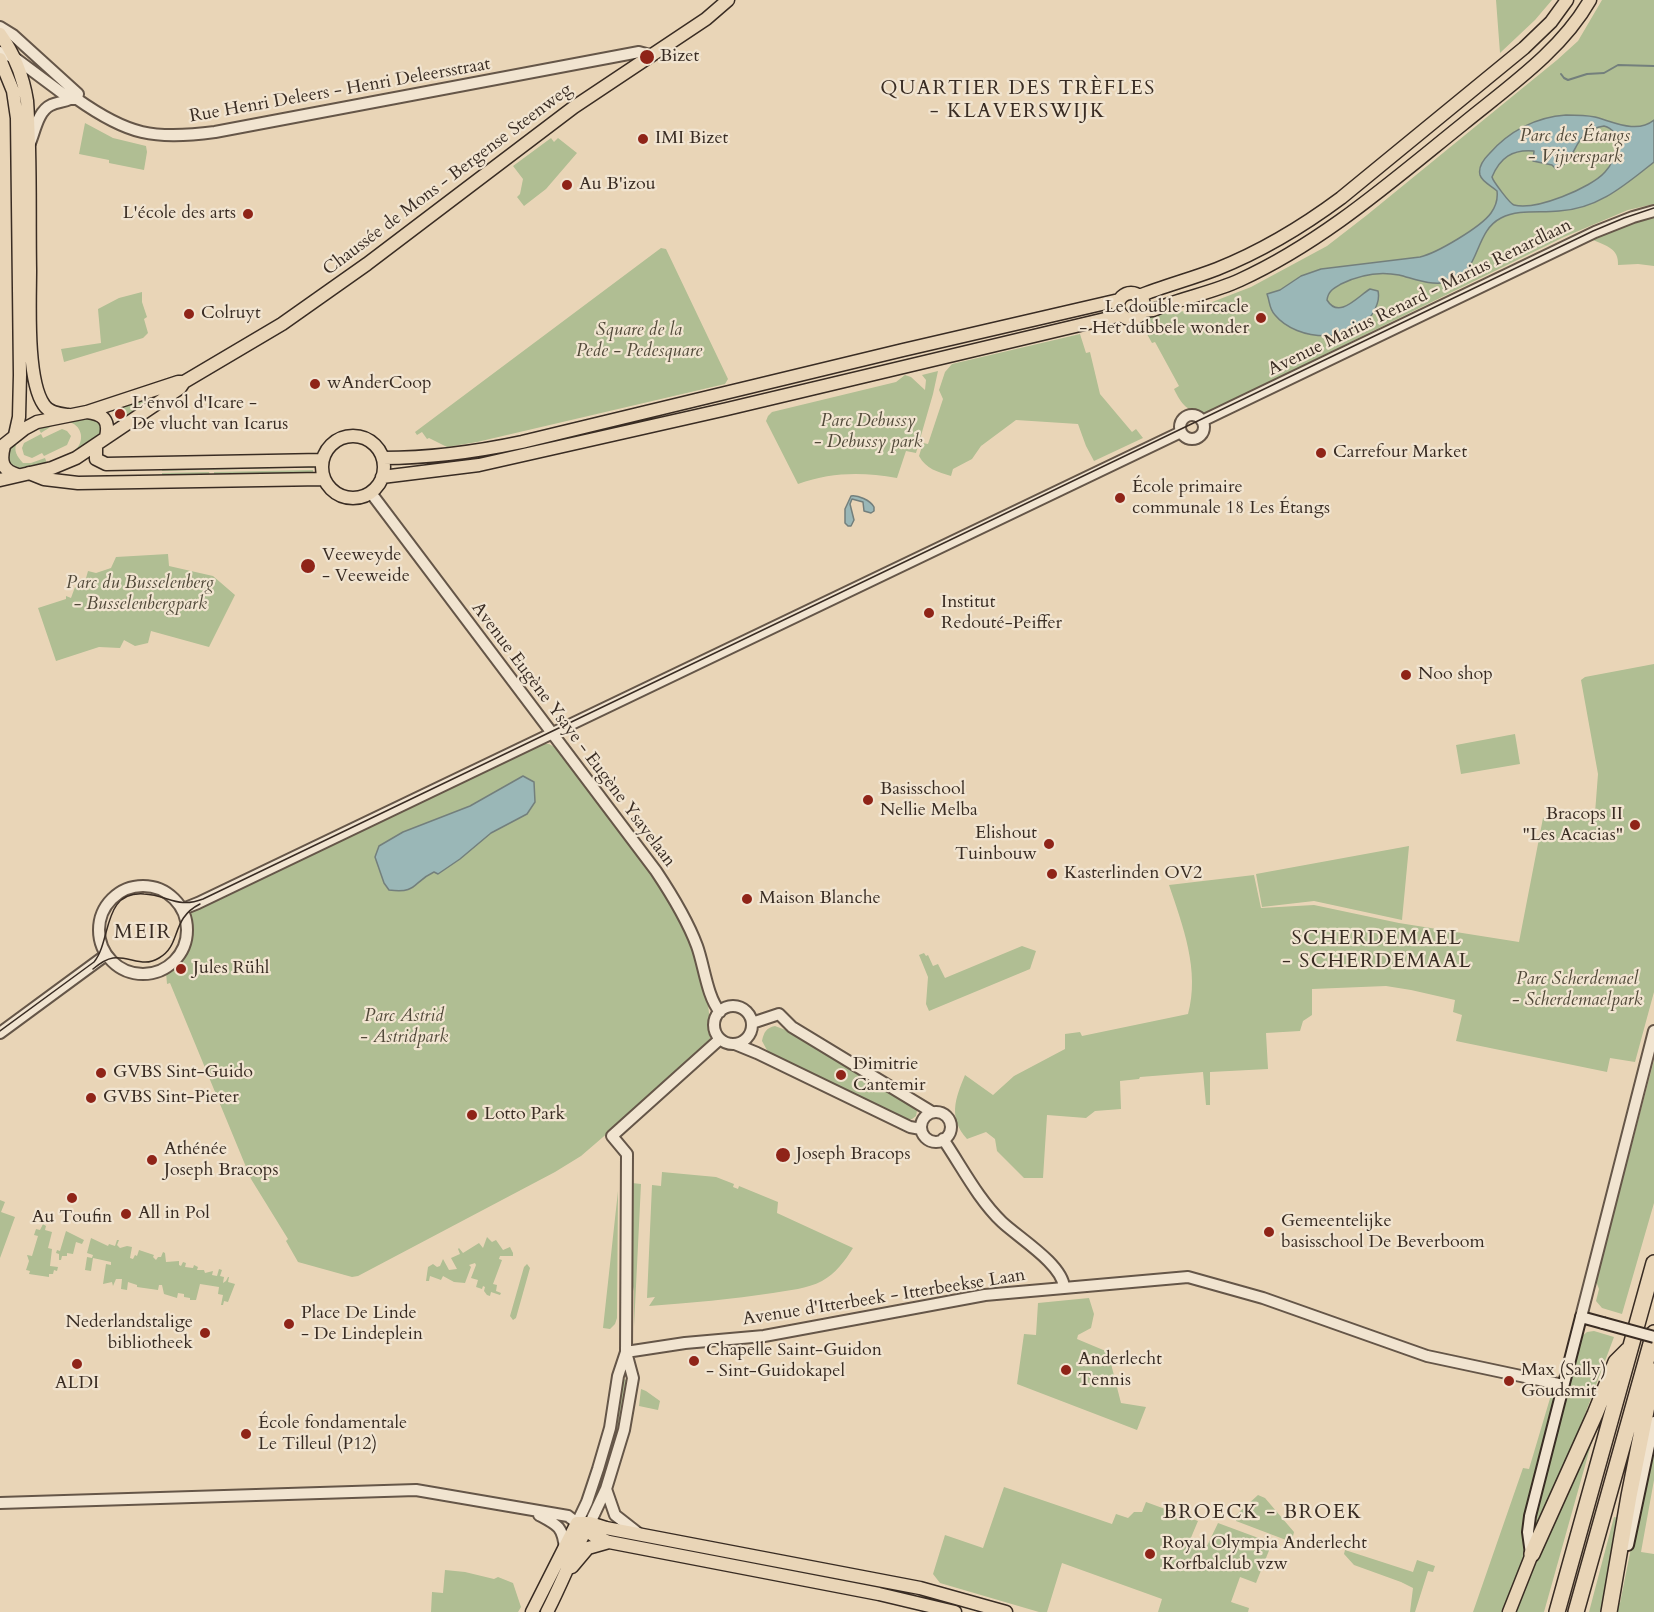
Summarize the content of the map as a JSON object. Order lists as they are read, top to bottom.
{
  "streets": {
    "main road": ["Chaussée de Mons - Bergense Steenweg"],
    "street": [
      "Rue Henri Deleers - Henri Deleersstraat",
      "Avenue Marius Renard - Marius Renardlaan",
      "Avenue Eugène Ysaye - Eugène Ysayelaan",
      "Avenue d'Itterbeek - Itterbeekse Laan"
    ]
  },
  "crossings": [
    ["Rue Henri Deleers - Henri Deleersstraat", "Chaussée de Mons - Bergense Steenweg"]
  ],
  "districts": [
    "QUARTIER DES TRÈFLES - KLAVERSWIJK",
    "MEIR",
    "SCHERDEMAEL - SCHERDEMAAL",
    "BROECK - BROEK"
  ],
  "parks": [
    "Parc des Étangs - Vijverspark",
    "Square de la Pede - Pedesquare",
    "Parc Debussy - Debussy park",
    "Parc du Busselenberg - Busselenbergpark",
    "Parc Scherdemael - Scherdemaelpark",
    "Parc Astrid - Astridpark"
  ],
  "places": [
    "Bizet",
    "IMI Bizet",
    "Au B'izou",
    "L'école des arts",
    "Colruyt",
    "Le double mircacle - Het dubbele wonder",
    "wAnderCoop",
    "L'envol d'Icare - De vlucht van Icarus",
    "Carrefour Market",
    "École primaire communale 18 Les Étangs",
    "Veeweyde - Veeweide",
    "Institut Redouté-Peiffer",
    "Noo shop",
    "Basisschool Nellie Melba",
    "Bracops II \"Les Acacias\"",
    "Elishout Tuinbouw",
    "Kasterlinden OV2",
    "Maison Blanche",
    "Jules Rühl",
    "GVBS Sint-Guido",
    "Dimitrie Cantemir",
    "GVBS Sint-Pieter",
    "Lotto Park",
    "Joseph Bracops",
    "Athénée Joseph Bracops",
    "Au Toufin",
    "All in Pol",
    "Gemeentelijke basisschool De Beverboom",
    "Place De Linde - De Lindeplein",
    "Nederlandstalige bibliotheek",
    "Chapelle Saint-Guidon - Sint-Guidokapel",
    "ALDI",
    "Anderlecht Tennis",
    "Max (Sally) Goudsmit",
    "École fondamentale Le Tilleul (P12)",
    "Royal Olympia Anderlecht Korfbalclub vzw"
  ]
}
